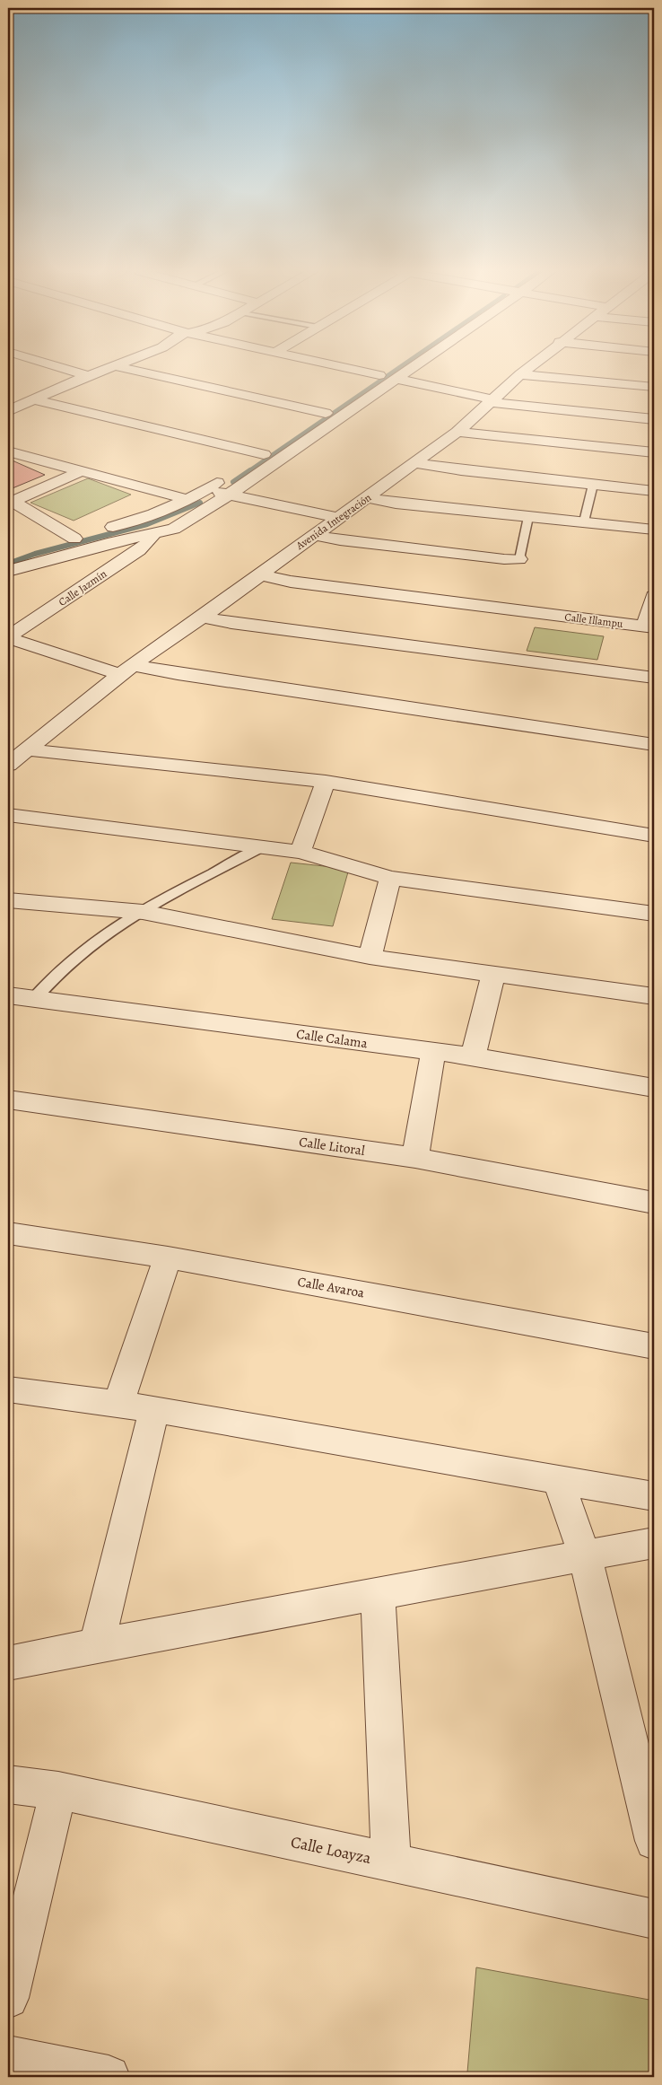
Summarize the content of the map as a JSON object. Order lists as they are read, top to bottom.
{
  "streets": {
    "street": [
      "Avenida Integración",
      "Calle Jazmín",
      "Calle Illampu",
      "Calle Calama",
      "Calle Litoral",
      "Calle Avaroa",
      "Calle Loayza"
    ]
  },
  "crossings": [
    ["Avenida Integración", "Calle Illampu"]
  ]
}
